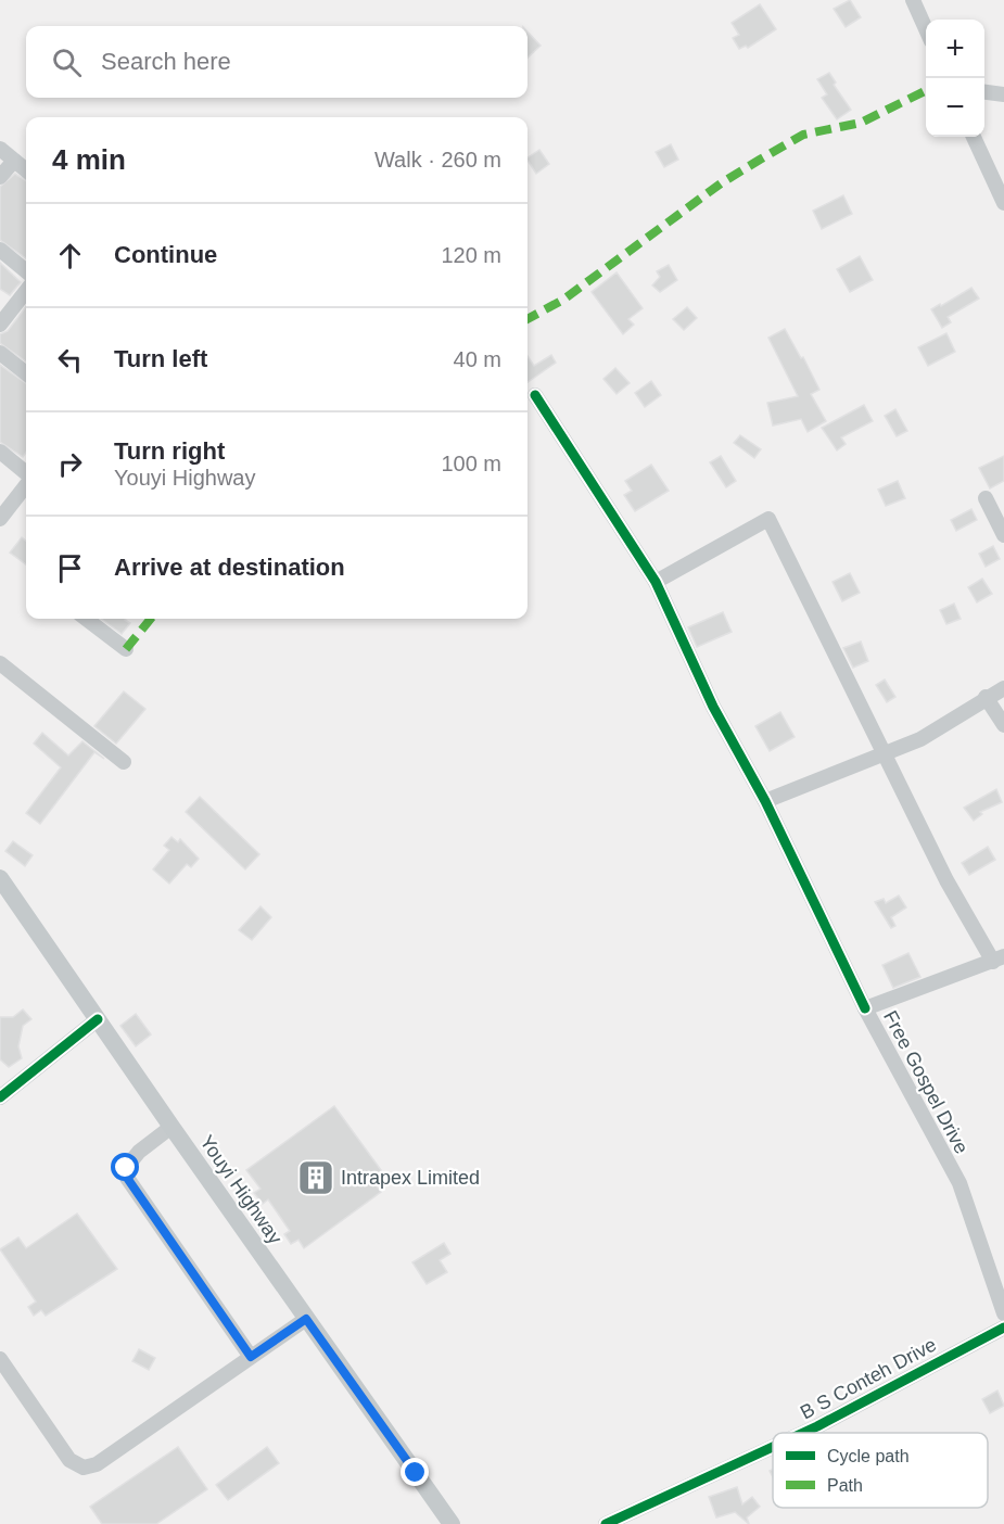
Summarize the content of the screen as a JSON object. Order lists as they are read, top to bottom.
{
  "streets": {
    "main road": ["Youyi Highway"],
    "street": ["Free Gospel Drive", "B S Conteh Drive"]
  },
  "places": {
    "building": ["Intrapex Limited"]
  },
  "legend": ["Cycle path", "Path"],
  "page": {
    "map_buttons": ["+", "−"],
    "search": "Search here",
    "heading": ["4 min", "Walk · 260 m"],
    "list": [
      ["Continue", "120 m"],
      ["Turn left", "40 m"],
      ["Turn right", "Youyi Highway", "100 m"],
      "Arrive at destination"
    ]
  }
}
